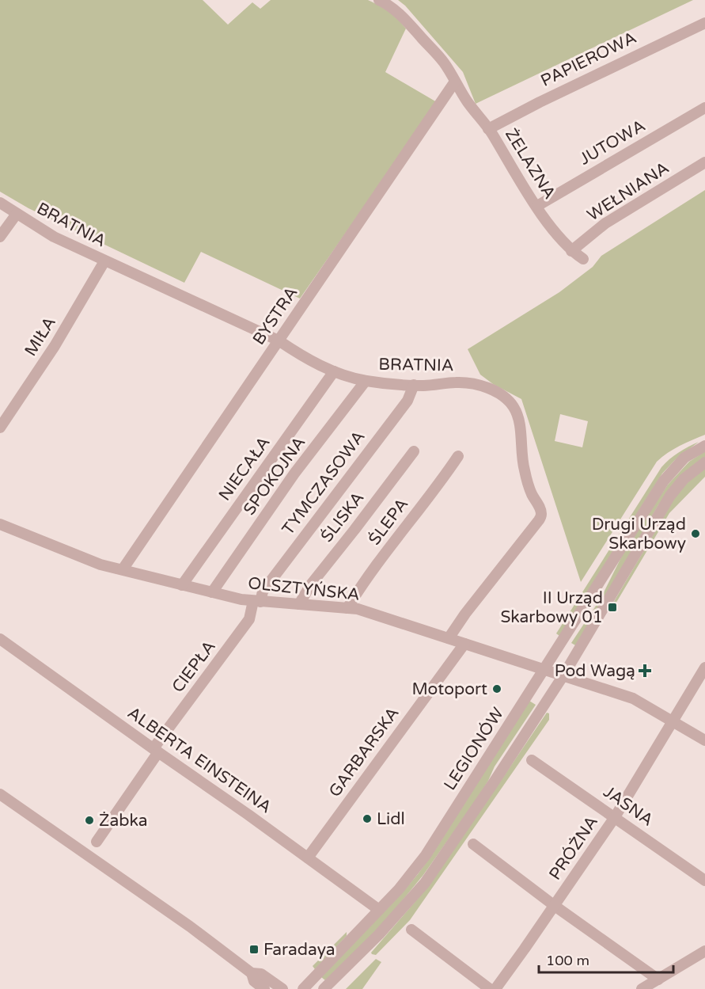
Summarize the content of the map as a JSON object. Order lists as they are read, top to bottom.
{
  "streets": {
    "street": [
      "PAPIEROWA",
      "JUTOWA",
      "ŻELAZNA",
      "WEŁNIANA",
      "BRATNIA",
      "BYSTRA",
      "MIŁA",
      "NIECAŁA",
      "SPOKOJNA",
      "TYMCZASOWA",
      "ŚLISKA",
      "ŚLEPA",
      "OLSZTYŃSKA",
      "CIEPŁA",
      "LEGIONÓW",
      "GARBARSKA",
      "ALBERTA EINSTEINA",
      "JASNA",
      "PRÓŻNA"
    ]
  },
  "crossings": [
    ["PAPIEROWA", "ŻELAZNA"],
    ["JUTOWA", "ŻELAZNA"],
    ["ŻELAZNA", "WEŁNIANA"],
    ["ŻELAZNA", "BYSTRA"],
    ["BRATNIA", "BYSTRA"],
    ["BRATNIA", "MIŁA"],
    ["BRATNIA", "NIECAŁA"],
    ["BRATNIA", "SPOKOJNA"],
    ["BRATNIA", "TYMCZASOWA"],
    ["BRATNIA", "OLSZTYŃSKA"],
    ["BYSTRA", "OLSZTYŃSKA"],
    ["NIECAŁA", "OLSZTYŃSKA"],
    ["SPOKOJNA", "OLSZTYŃSKA"],
    ["TYMCZASOWA", "OLSZTYŃSKA"],
    ["TYMCZASOWA", "CIEPŁA"],
    ["ŚLISKA", "OLSZTYŃSKA"],
    ["ŚLEPA", "OLSZTYŃSKA"],
    ["OLSZTYŃSKA", "CIEPŁA"],
    ["OLSZTYŃSKA", "LEGIONÓW"],
    ["OLSZTYŃSKA", "GARBARSKA"],
    ["OLSZTYŃSKA", "PRÓŻNA"],
    ["CIEPŁA", "ALBERTA EINSTEINA"],
    ["LEGIONÓW", "ALBERTA EINSTEINA"],
    ["GARBARSKA", "ALBERTA EINSTEINA"],
    ["JASNA", "PRÓŻNA"]
  ],
  "places": {
    "other": [
      "Drugi Urząd Skarbowy",
      "Motoport",
      "Lidl",
      "Żabka"
    ],
    "transit": ["II Urząd Skarbowy 01", "Faradaya"],
    "health": ["Pod Wagą"]
  },
  "scale_bar": "100 m"
}
